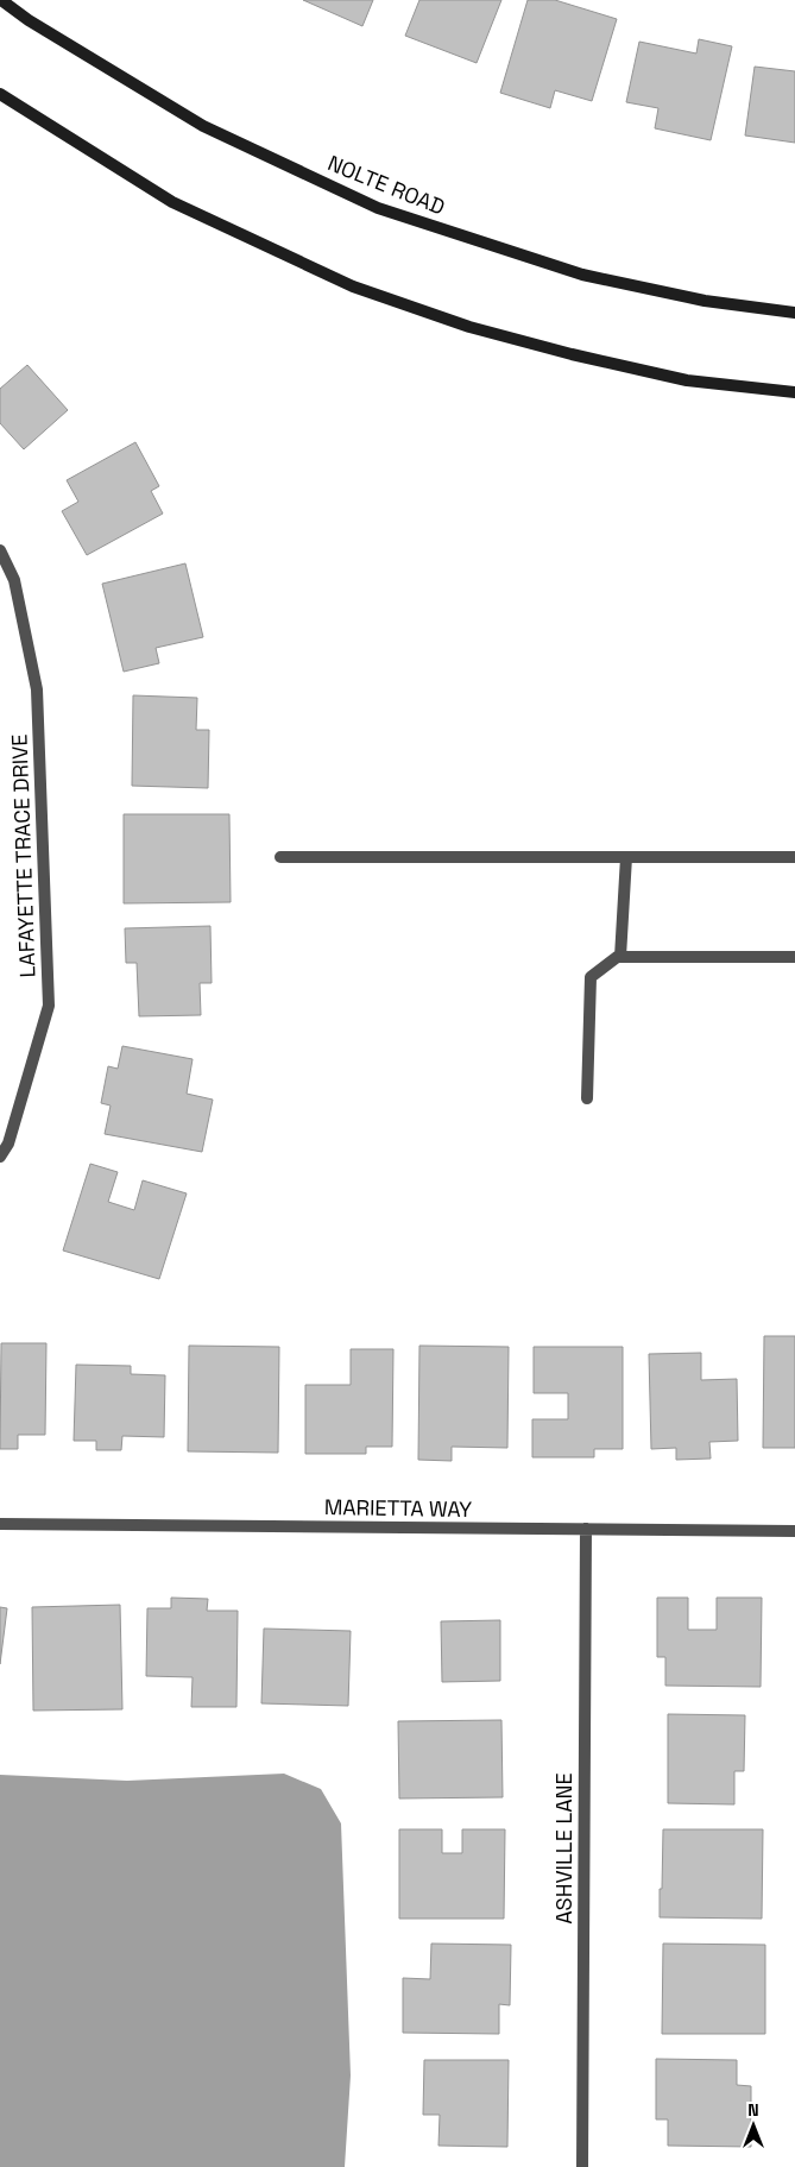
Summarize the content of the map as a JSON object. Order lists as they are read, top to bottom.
{
  "streets": {
    "street": [
      "NOLTE ROAD",
      "LAFAYETTE TRACE DRIVE",
      "MARIETTA WAY",
      "ASHVILLE LANE"
    ]
  },
  "crossings": [
    ["MARIETTA WAY", "ASHVILLE LANE"]
  ],
  "north": "top"
}
